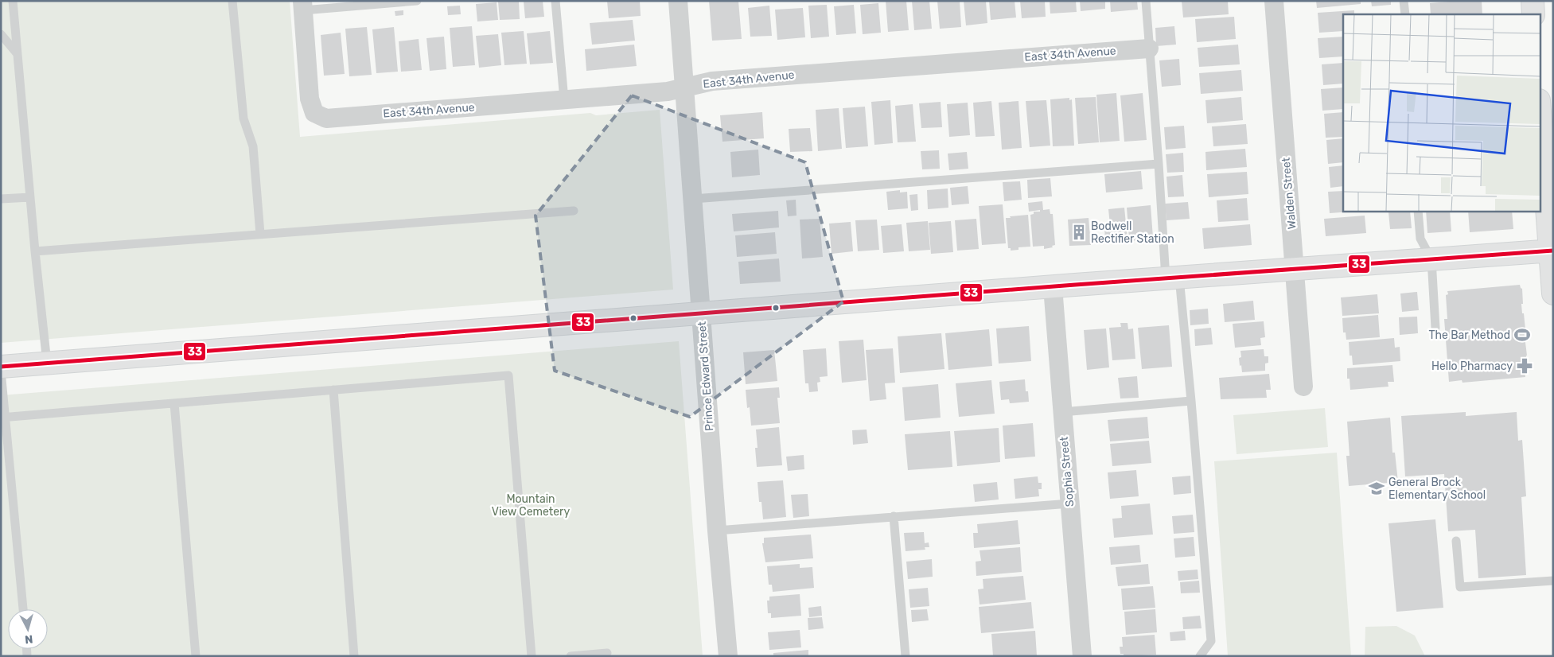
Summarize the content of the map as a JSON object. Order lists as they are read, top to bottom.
{
  "streets": {
    "street": [
      "East 34th Avenue",
      "Walden Street",
      "Prince Edward Street",
      "Sophia Street"
    ]
  },
  "crossings": [
    ["East 34th Avenue", "Prince Edward Street"]
  ],
  "parks": ["Mountain View Cemetery"],
  "places": {
    "building": ["Bodwell Rectifier Station"],
    "sports": ["The Bar Method"],
    "pharmacy": ["Hello Pharmacy"],
    "school or university": ["General Brock Elementary School"]
  },
  "lines": ["transit line 33"],
  "north": "bottom"
}
